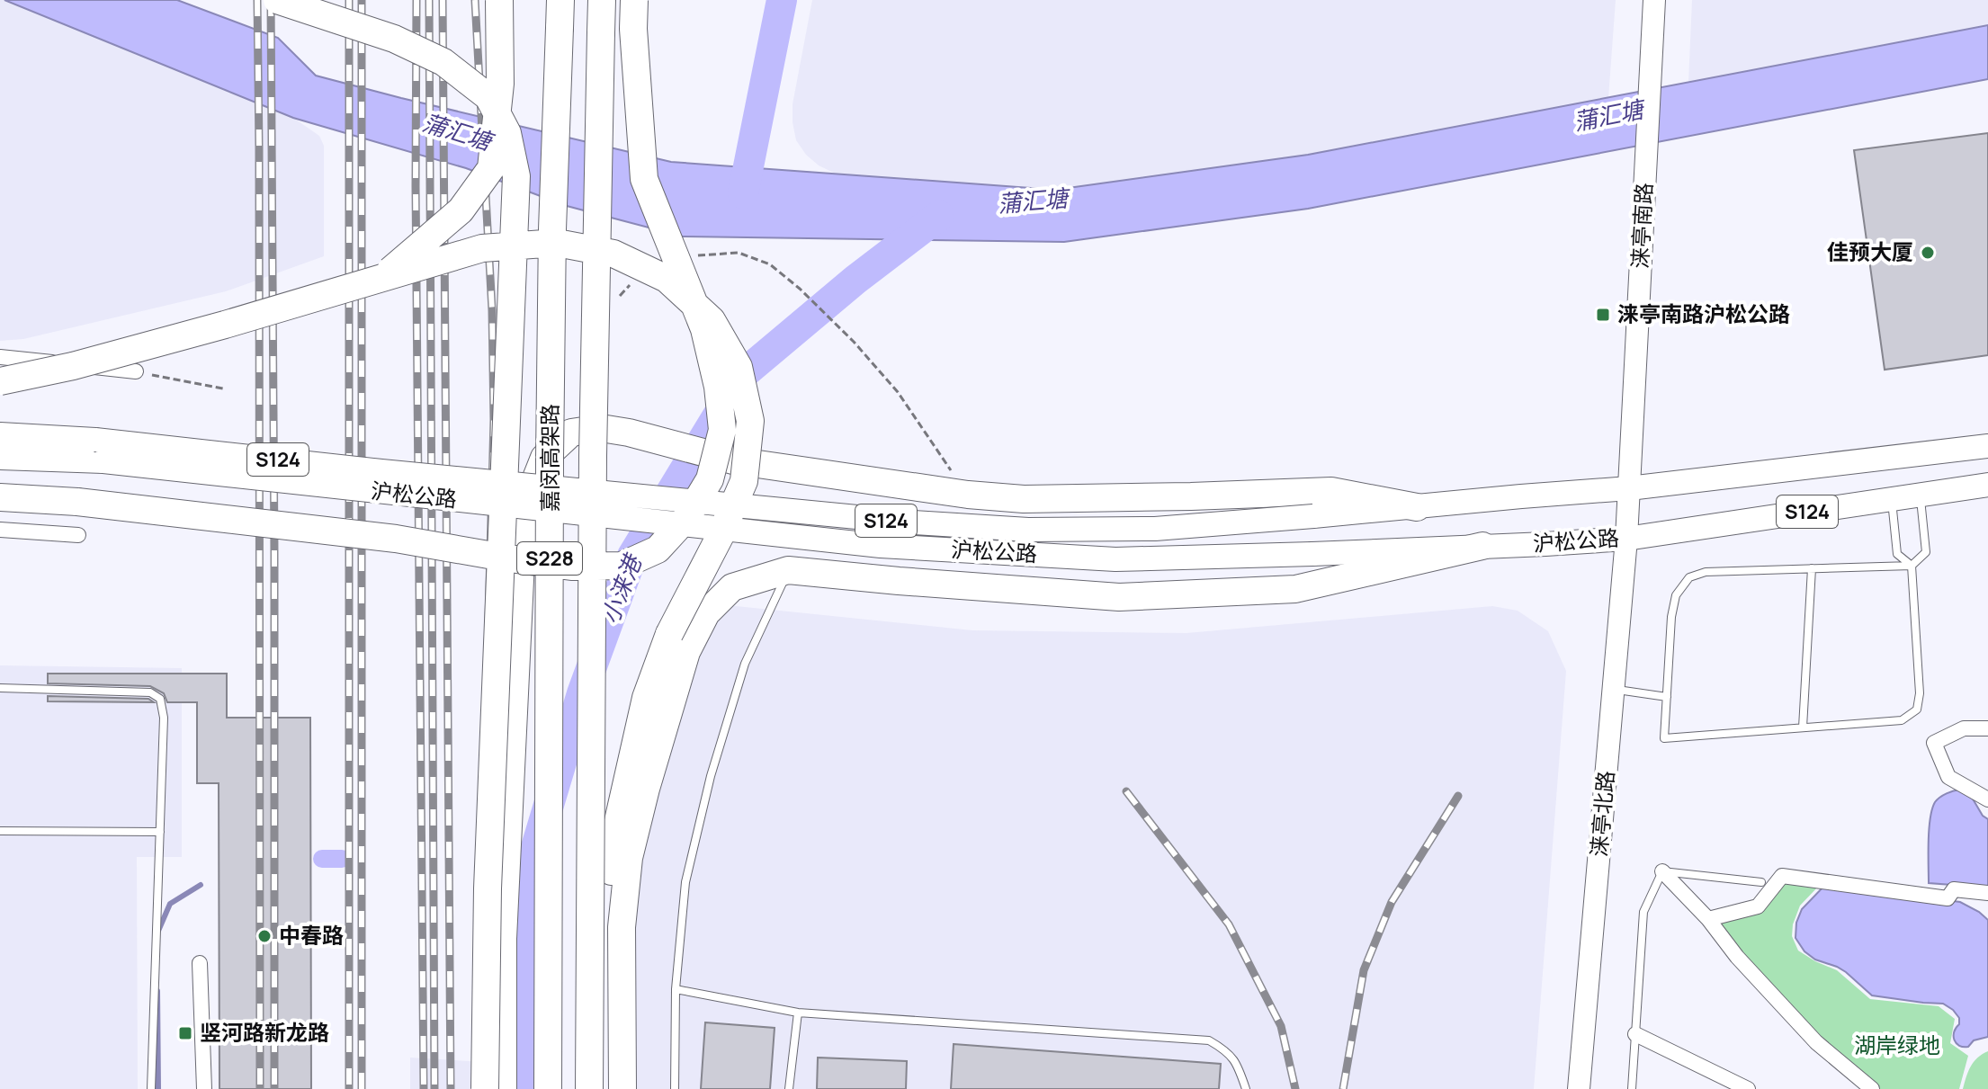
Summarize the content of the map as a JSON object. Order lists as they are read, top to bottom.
{
  "streets": {
    "highway": ["嘉闵高架路", "S228"],
    "main road": ["S124", "沪松公路"],
    "street": ["涞亭南路", "涞亭北路"]
  },
  "crossings": [
    ["涞亭南路", "沪松公路"],
    ["涞亭南路", "涞亭北路"],
    ["沪松公路", "涞亭北路"]
  ],
  "water": ["蒲汇塘", "小涞港"],
  "parks": ["湖岸绿地"],
  "places": {
    "other": ["佳预大厦", "中春路"],
    "transit": ["涞亭南路沪松公路", "竖河路新龙路"]
  }
}
